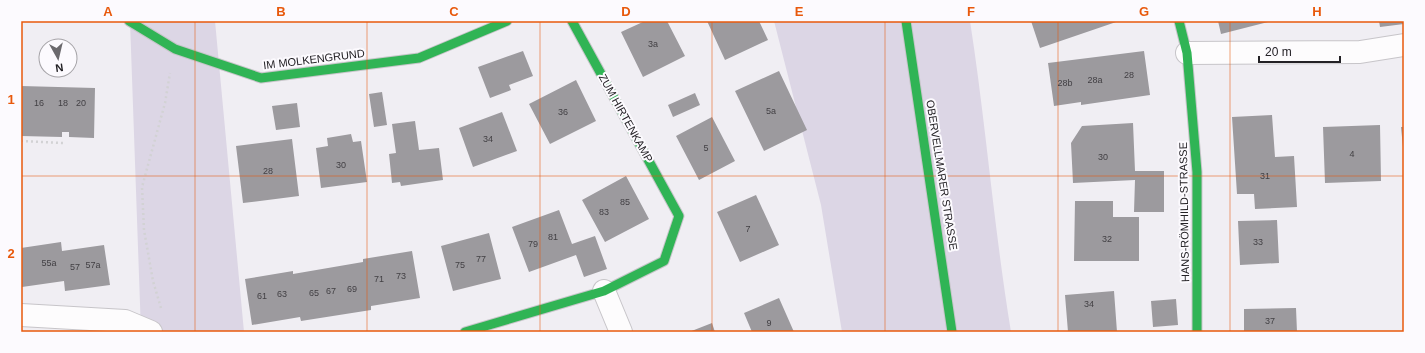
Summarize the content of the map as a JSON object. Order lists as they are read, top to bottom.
{
  "streets": {
    "street": [
      "IM MOLKENGRUND",
      "ZUM HIRTENKAMP",
      "OBERVELLMARER STRASSE",
      "HANS-RÖMHILD-STRASSE"
    ]
  },
  "house_numbers": [
    "3a",
    "28",
    "28a",
    "28b",
    "16",
    "18",
    "20",
    "5a",
    "36",
    "34",
    "5",
    "4",
    "30",
    "30",
    "28",
    "31",
    "85",
    "83",
    "7",
    "81",
    "32",
    "33",
    "79",
    "77",
    "55a",
    "57a",
    "75",
    "57",
    "73",
    "71",
    "69",
    "67",
    "65",
    "63",
    "61",
    "34",
    "37",
    "9"
  ],
  "scale_bar": "20 m",
  "north": "bottom",
  "grid": {
    "columns": [
      "A",
      "B",
      "C",
      "D",
      "E",
      "F",
      "G",
      "H"
    ],
    "rows": ["1", "2"]
  }
}
